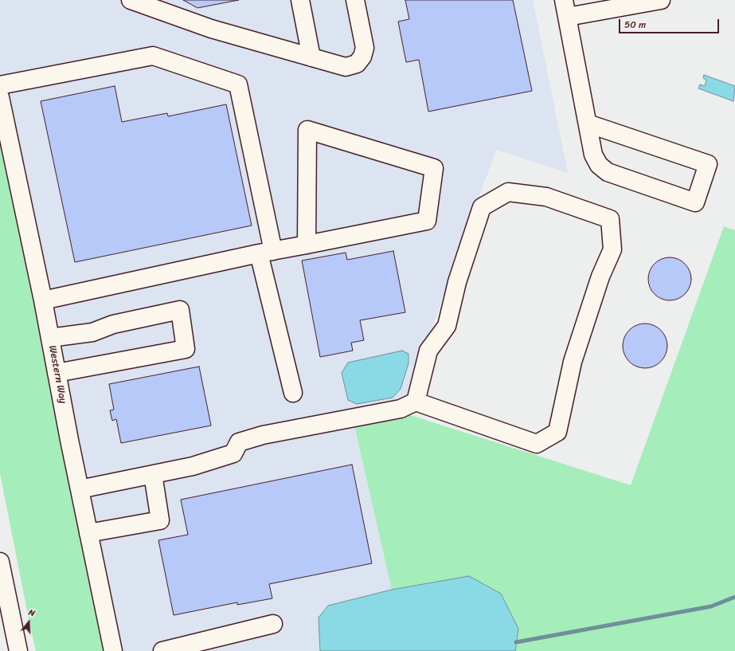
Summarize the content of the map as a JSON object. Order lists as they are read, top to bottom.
{
  "streets": {
    "main road": ["Western Way"]
  },
  "scale_bar": "50 m",
  "north": "top"
}
